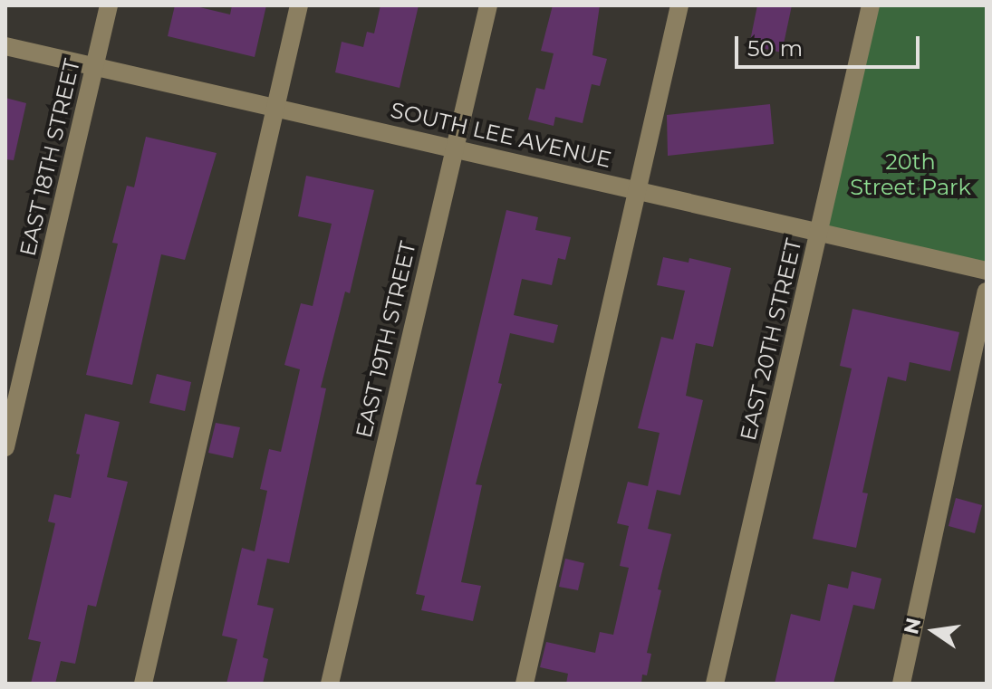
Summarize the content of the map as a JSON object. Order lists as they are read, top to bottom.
{
  "streets": {
    "street": [
      "SOUTH LEE AVENUE",
      "EAST 18TH STREET",
      "EAST 19TH STREET",
      "EAST 20TH STREET"
    ]
  },
  "crossings": [
    ["SOUTH LEE AVENUE", "EAST 18TH STREET"],
    ["SOUTH LEE AVENUE", "EAST 19TH STREET"],
    ["SOUTH LEE AVENUE", "EAST 20TH STREET"]
  ],
  "parks": ["20th Street Park"],
  "scale_bar": "50 m",
  "north": "left"
}
